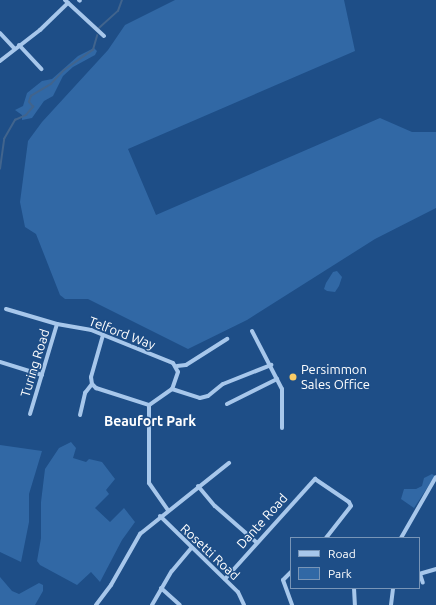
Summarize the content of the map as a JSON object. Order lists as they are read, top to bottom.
{
  "streets": {
    "street": [
      "Telford Way",
      "Turing Road",
      "Dante Road",
      "Rosetti Road"
    ]
  },
  "crossings": [
    ["Telford Way", "Turing Road"],
    ["Dante Road", "Rosetti Road"]
  ],
  "districts": ["Beaufort Park"],
  "places": ["Persimmon Sales Office"],
  "legend": ["Road", "Park"]
}
